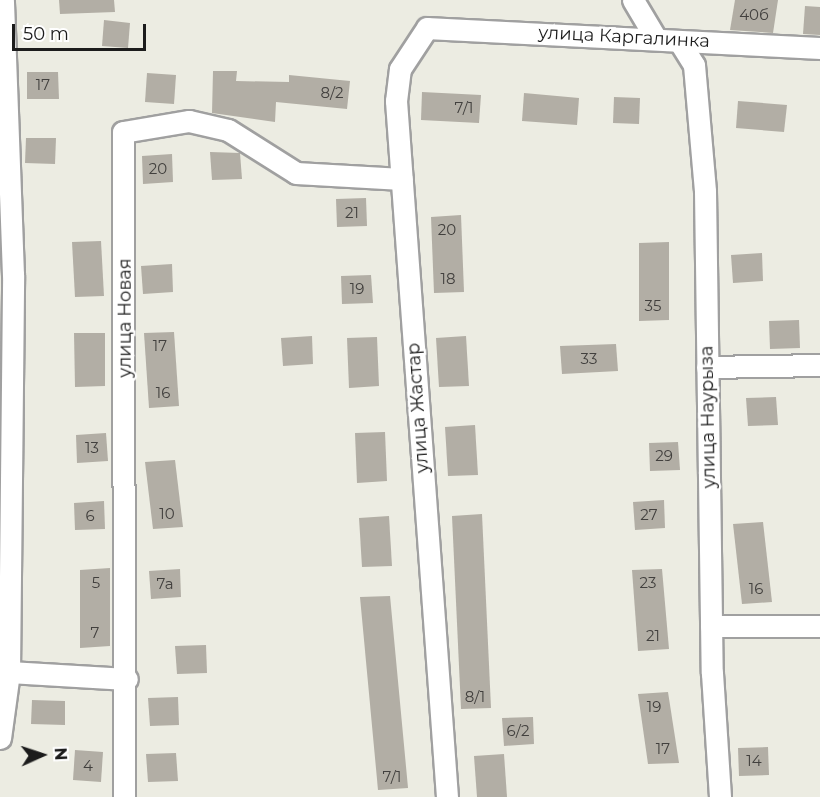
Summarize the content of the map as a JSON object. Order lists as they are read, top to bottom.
{
  "streets": {
    "street": [
      "улица Каргалинка",
      "улица Новая",
      "улица Жастар",
      "улица Наурыза"
    ]
  },
  "crossings": [
    ["улица Каргалинка", "улица Жастар"],
    ["улица Каргалинка", "улица Наурыза"],
    ["улица Новая", "улица Жастар"]
  ],
  "house_numbers": [
    "40б",
    "17",
    "8/2",
    "7/1",
    "20",
    "21",
    "20",
    "18",
    "19",
    "35",
    "17",
    "33",
    "16",
    "13",
    "29",
    "10",
    "27",
    "6",
    "5",
    "23",
    "7а",
    "16",
    "7",
    "21",
    "8/1",
    "19",
    "6/2",
    "17",
    "14",
    "4",
    "7/1"
  ],
  "scale_bar": "50 m",
  "north": "right"
}
